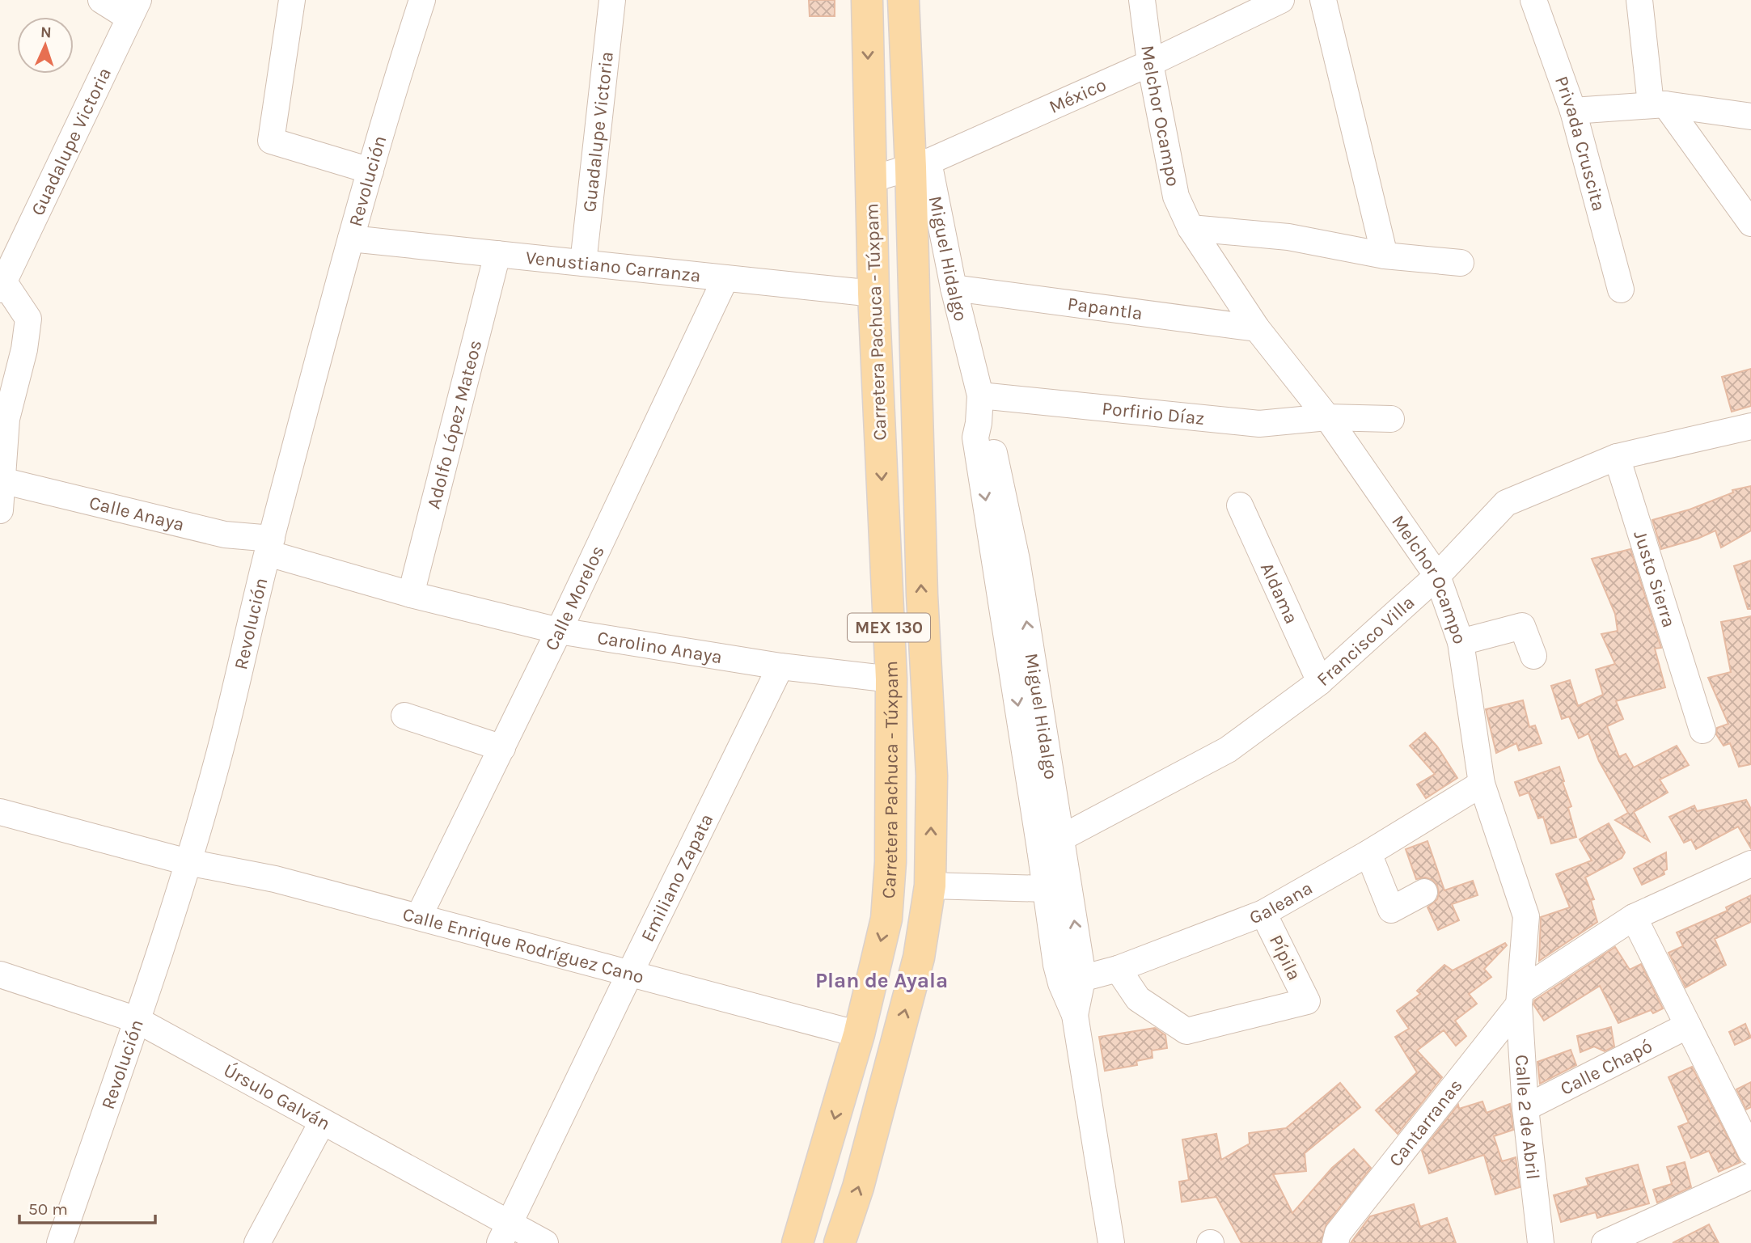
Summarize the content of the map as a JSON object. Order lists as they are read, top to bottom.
{
  "streets": {
    "main road": ["Carretera Pachuca - Túxpam", "MEX 130"],
    "street": [
      "México",
      "Melchor Ocampo",
      "Guadalupe Victoria",
      "Privada Cruscita",
      "Revolución",
      "Miguel Hidalgo",
      "Venustiano Carranza",
      "Papantla",
      "Porfirio Díaz",
      "Adolfo López Mateos",
      "Calle Anaya",
      "Justo Sierra",
      "Aldama",
      "Calle Morelos",
      "Francisco Villa",
      "Carolino Anaya",
      "Emiliano Zapata",
      "Galeana",
      "Calle Enrique Rodríguez Cano",
      "Pípila",
      "Calle Chapó",
      "Úrsulo Galván",
      "Calle 2 de Abril",
      "Cantarranas"
    ]
  },
  "crossings": [
    ["México", "Melchor Ocampo"],
    ["México", "Miguel Hidalgo"],
    ["México", "Carretera Pachuca - Túxpam"],
    ["Melchor Ocampo", "Papantla"],
    ["Melchor Ocampo", "Porfirio Díaz"],
    ["Melchor Ocampo", "Francisco Villa"],
    ["Melchor Ocampo", "Galeana"],
    ["Melchor Ocampo", "Calle 2 de Abril"],
    ["Melchor Ocampo", "Cantarranas"],
    ["Guadalupe Victoria", "Venustiano Carranza"],
    ["Guadalupe Victoria", "Calle Anaya"],
    ["Revolución", "Venustiano Carranza"],
    ["Revolución", "Calle Anaya"],
    ["Revolución", "Carolino Anaya"],
    ["Revolución", "Calle Enrique Rodríguez Cano"],
    ["Revolución", "Úrsulo Galván"],
    ["Miguel Hidalgo", "Papantla"],
    ["Miguel Hidalgo", "Carretera Pachuca - Túxpam"],
    ["Miguel Hidalgo", "Porfirio Díaz"],
    ["Miguel Hidalgo", "Francisco Villa"],
    ["Miguel Hidalgo", "Galeana"],
    ["Venustiano Carranza", "Carretera Pachuca - Túxpam"],
    ["Venustiano Carranza", "Adolfo López Mateos"],
    ["Venustiano Carranza", "Calle Morelos"],
    ["Carretera Pachuca - Túxpam", "Carolino Anaya"],
    ["Carretera Pachuca - Túxpam", "Calle Enrique Rodríguez Cano"],
    ["Adolfo López Mateos", "Carolino Anaya"],
    ["Calle Anaya", "Carolino Anaya"],
    ["Justo Sierra", "Francisco Villa"],
    ["Aldama", "Francisco Villa"],
    ["Calle Morelos", "Carolino Anaya"],
    ["Calle Morelos", "Calle Enrique Rodríguez Cano"],
    ["Carolino Anaya", "Emiliano Zapata"],
    ["Emiliano Zapata", "Calle Enrique Rodríguez Cano"],
    ["Emiliano Zapata", "Úrsulo Galván"],
    ["Galeana", "Pípila"],
    ["Calle Chapó", "Calle 2 de Abril"],
    ["Calle 2 de Abril", "Cantarranas"]
  ],
  "districts": ["Plan de Ayala"],
  "scale_bar": "50 m",
  "north": "top"
}
